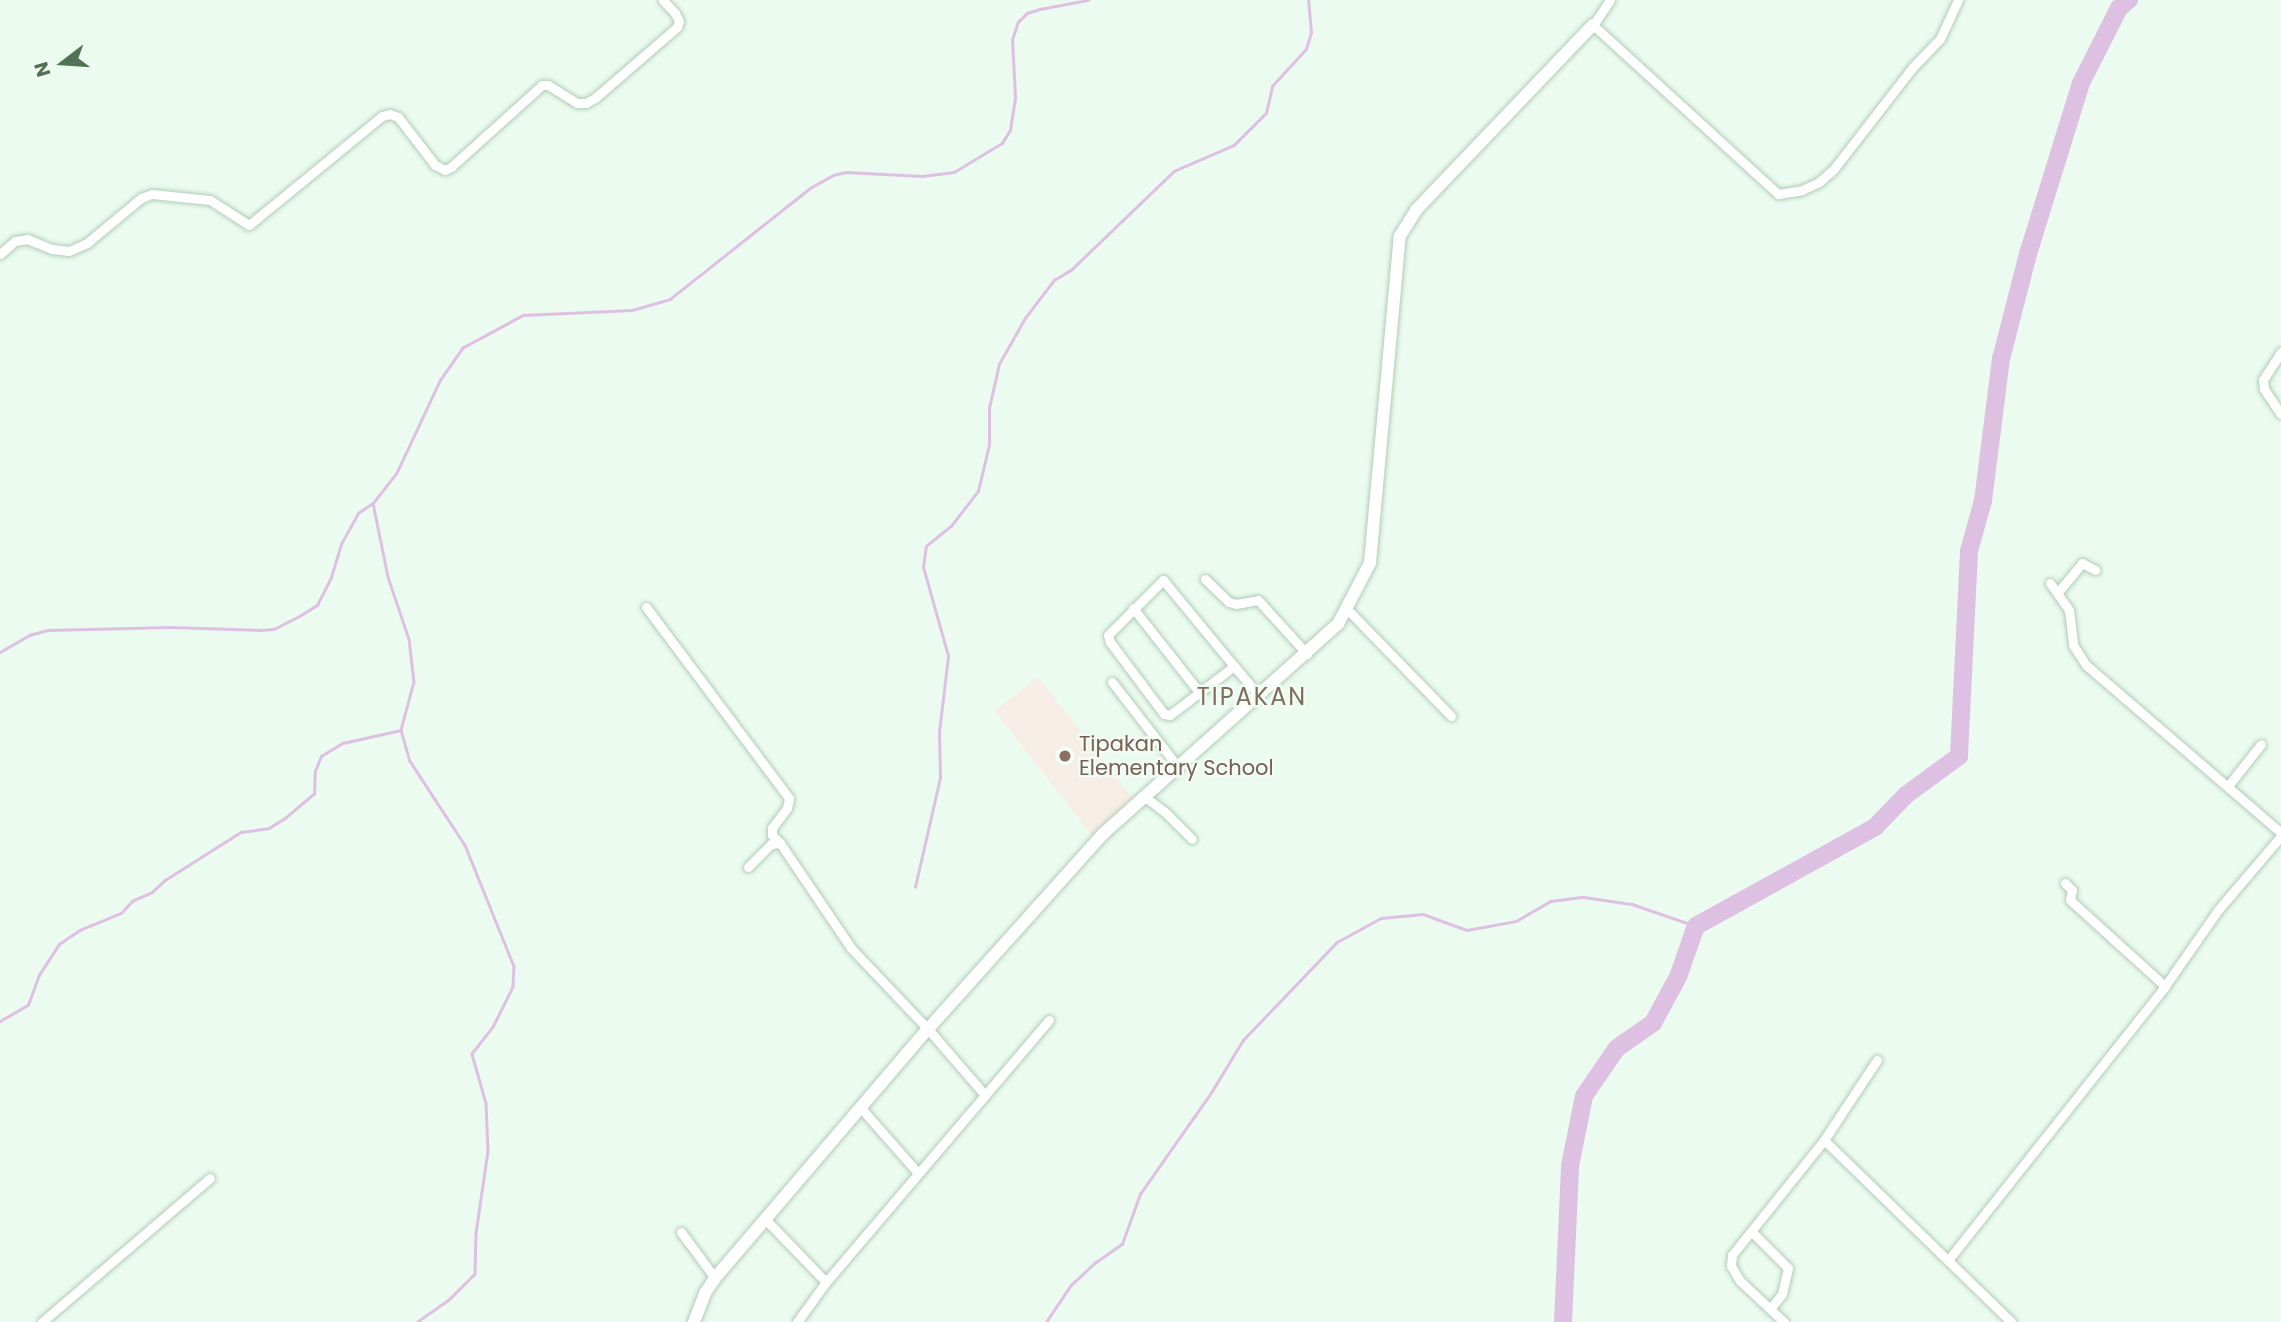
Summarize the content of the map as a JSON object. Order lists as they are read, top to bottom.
{
  "districts": ["TIPAKAN"],
  "places": ["Tipakan Elementary School"],
  "north": "left"
}
